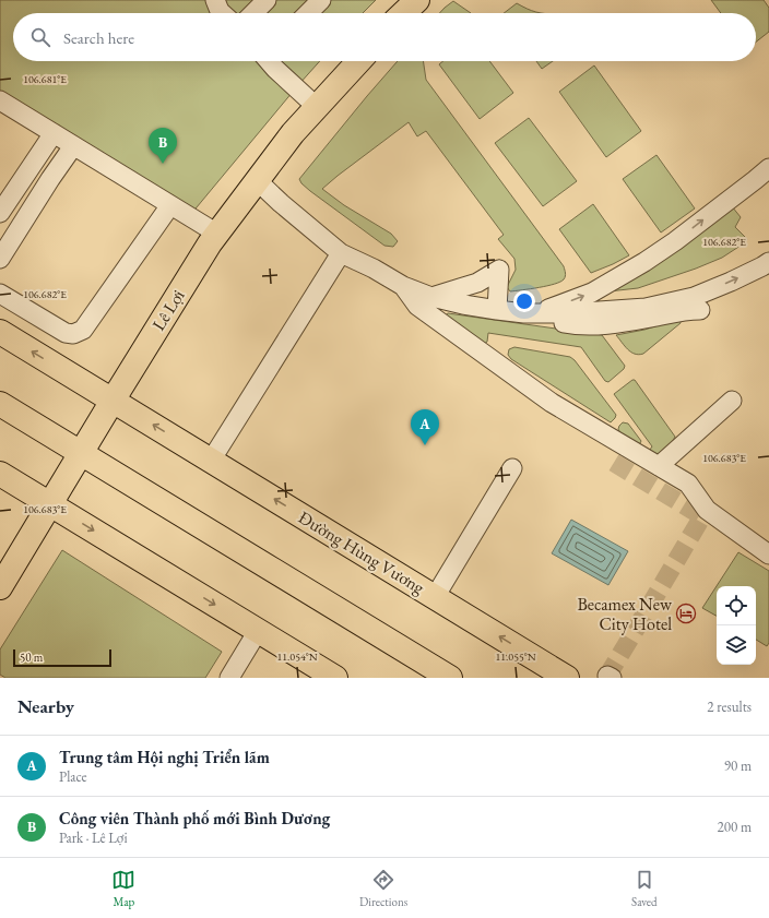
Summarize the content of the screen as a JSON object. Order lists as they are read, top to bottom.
{
  "streets": {
    "main road": ["Lê Lợi", "Đường Hùng Vương"]
  },
  "crossings": [
    ["Lê Lợi", "Đường Hùng Vương"]
  ],
  "places": {
    "hotel": ["Becamex New City Hotel"]
  },
  "scale_bar": "50 m",
  "page": {
    "search": "Search here",
    "pins": ["B", "A"],
    "scale": "50 m",
    "heading": ["Nearby", "2 results"],
    "list": [
      {
        "mark": "A",
        "name": "Trung tâm Hội nghị Triển lãm",
        "note": "Place",
        "value": "90 m"
      },
      {
        "mark": "B",
        "name": "Công viên Thành phố mới Bình Dương",
        "note": "Park · Lê Lợi",
        "value": "200 m"
      }
    ],
    "nav": ["Map", "Directions", "Saved"]
  },
  "coordinates": [
    "106.681°E",
    "106.682°E",
    "106.683°E",
    "11.054°N",
    "11.055°N"
  ]
}
